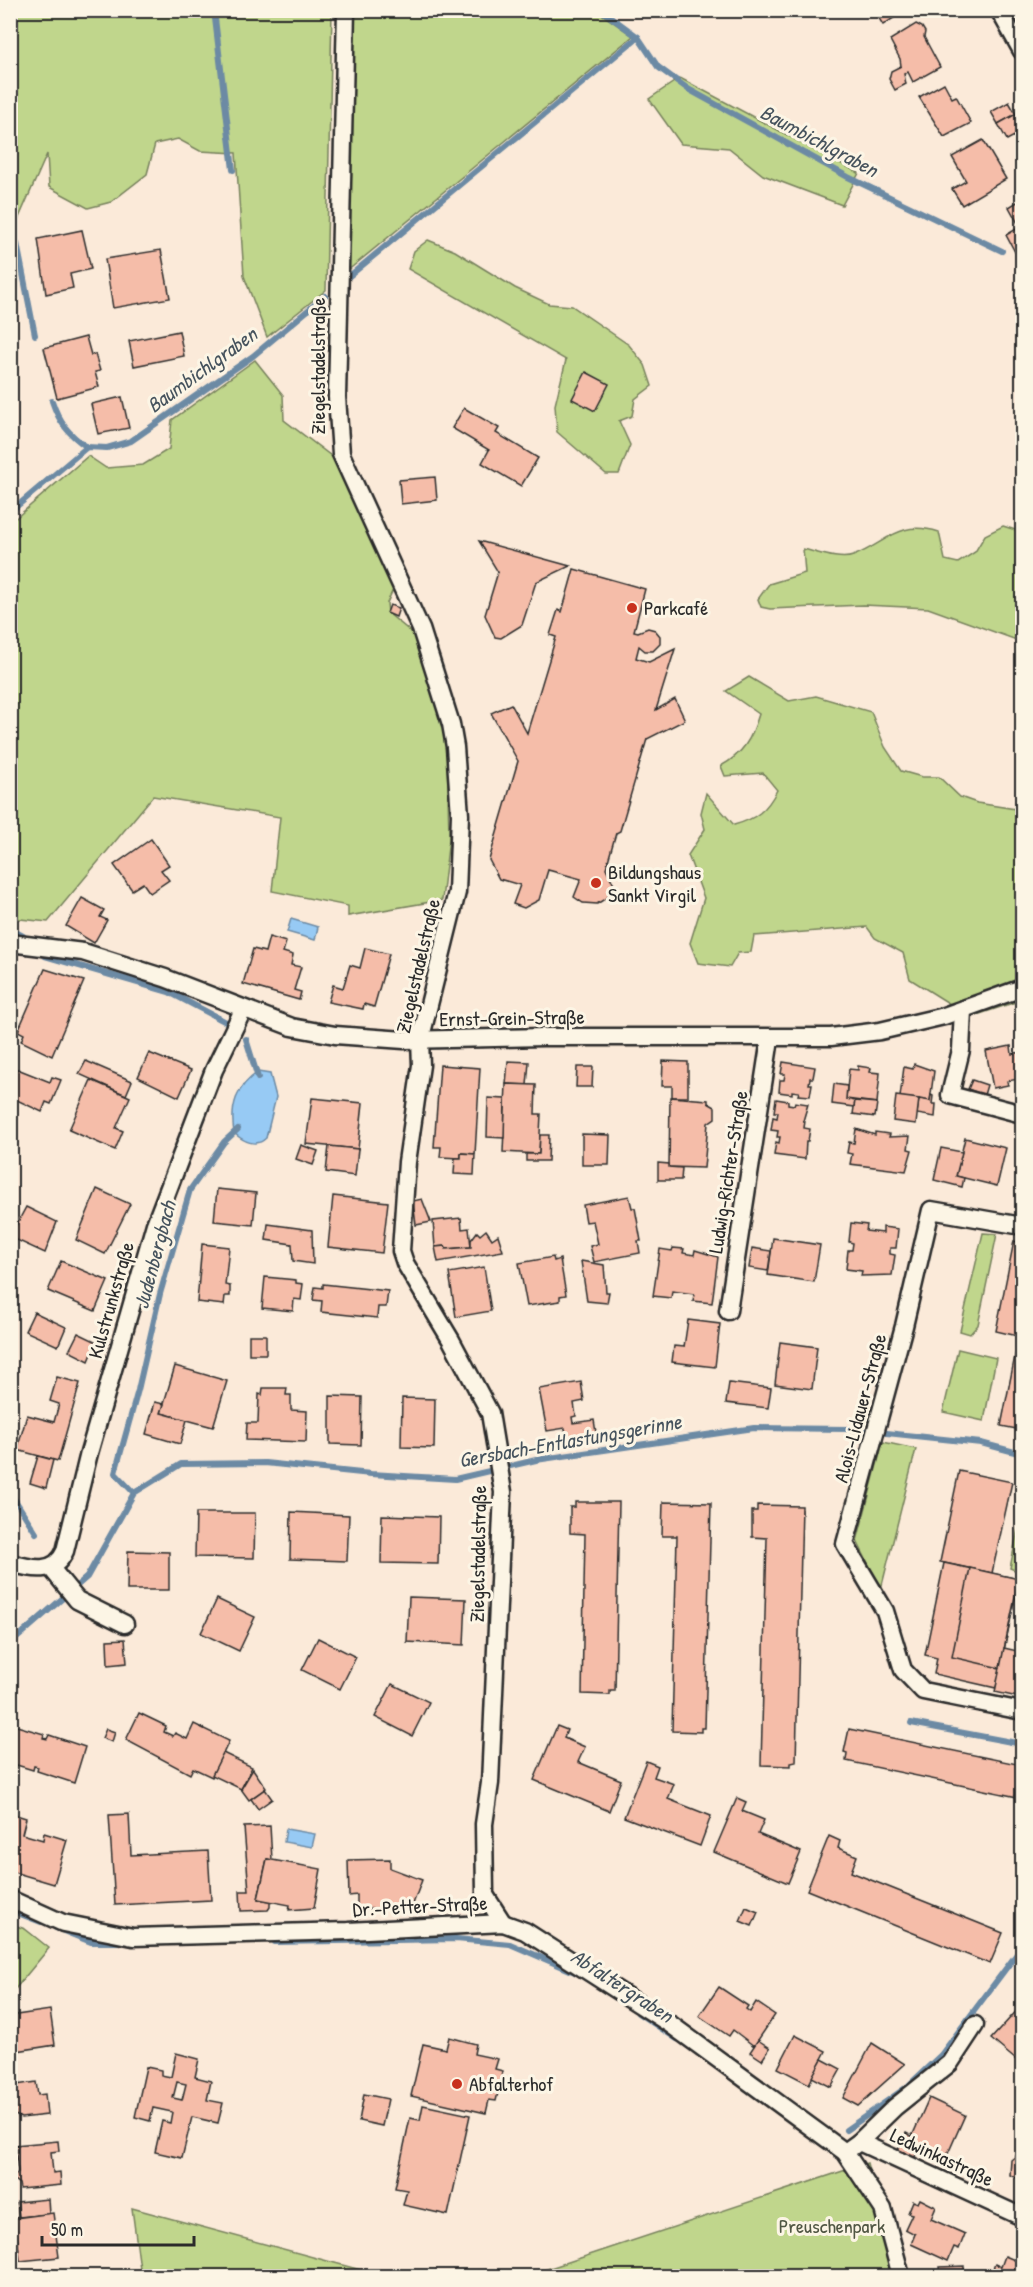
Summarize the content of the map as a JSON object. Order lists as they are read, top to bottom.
{
  "streets": {
    "street": [
      "Ziegelstadelstraße",
      "Ernst-Grein-Straße",
      "Ludwig-Richter-Straße",
      "Kulstrunkstraße",
      "Alois-Lidauer-Straße",
      "Dr.-Petter-Straße",
      "Ledwinkastraße"
    ]
  },
  "crossings": [
    ["Ziegelstadelstraße", "Ernst-Grein-Straße"],
    ["Ziegelstadelstraße", "Dr.-Petter-Straße"],
    ["Ernst-Grein-Straße", "Ludwig-Richter-Straße"],
    ["Ernst-Grein-Straße", "Kulstrunkstraße"],
    ["Dr.-Petter-Straße", "Ledwinkastraße"]
  ],
  "water": [
    "Baumbichlgraben",
    "Judenbergbach",
    "Gersbach-Entlastungsgerinne",
    "Abfaltergraben"
  ],
  "parks": ["Preuschenpark"],
  "places": ["Parkcafé", "Bildungshaus Sankt Virgil", "Abfalterhof"],
  "scale_bar": "50 m"
}
